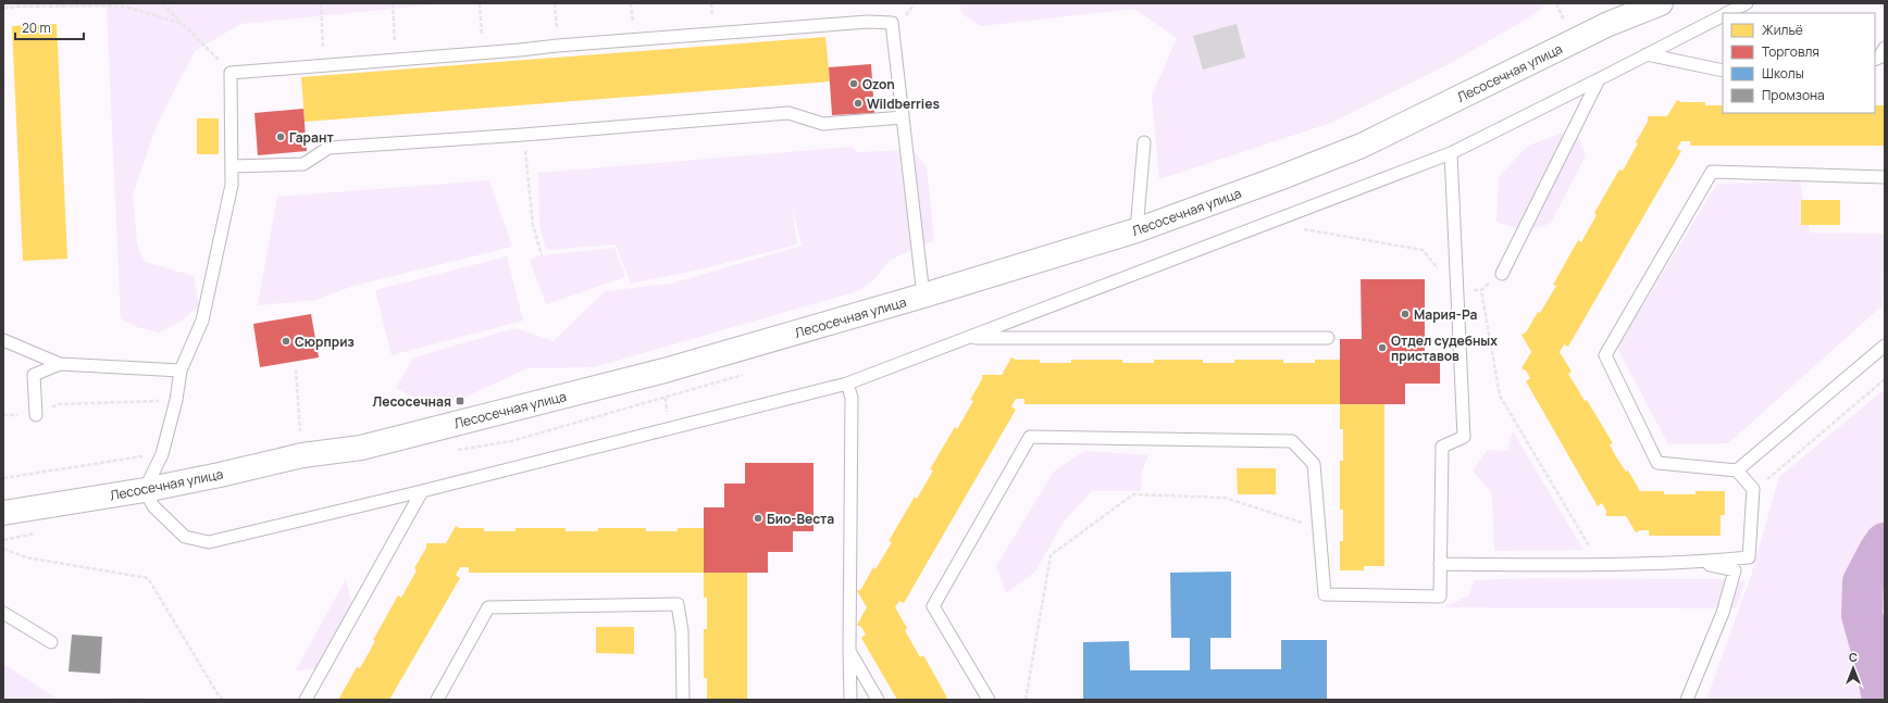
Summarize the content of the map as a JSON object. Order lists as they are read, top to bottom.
{
  "streets": {
    "street": ["Лесосечная улица"]
  },
  "places": {
    "other": [
      "Ozon",
      "Wildberries",
      "Гарант",
      "Мария-Ра",
      "Сюрприз",
      "Отдел судебных приставов",
      "Био-Веста"
    ],
    "transit": ["Лесосечная"]
  },
  "legend": [
    "Жильё",
    "Торговля",
    "Школы",
    "Промзона"
  ],
  "scale_bar": "20 m",
  "north": "top"
}
